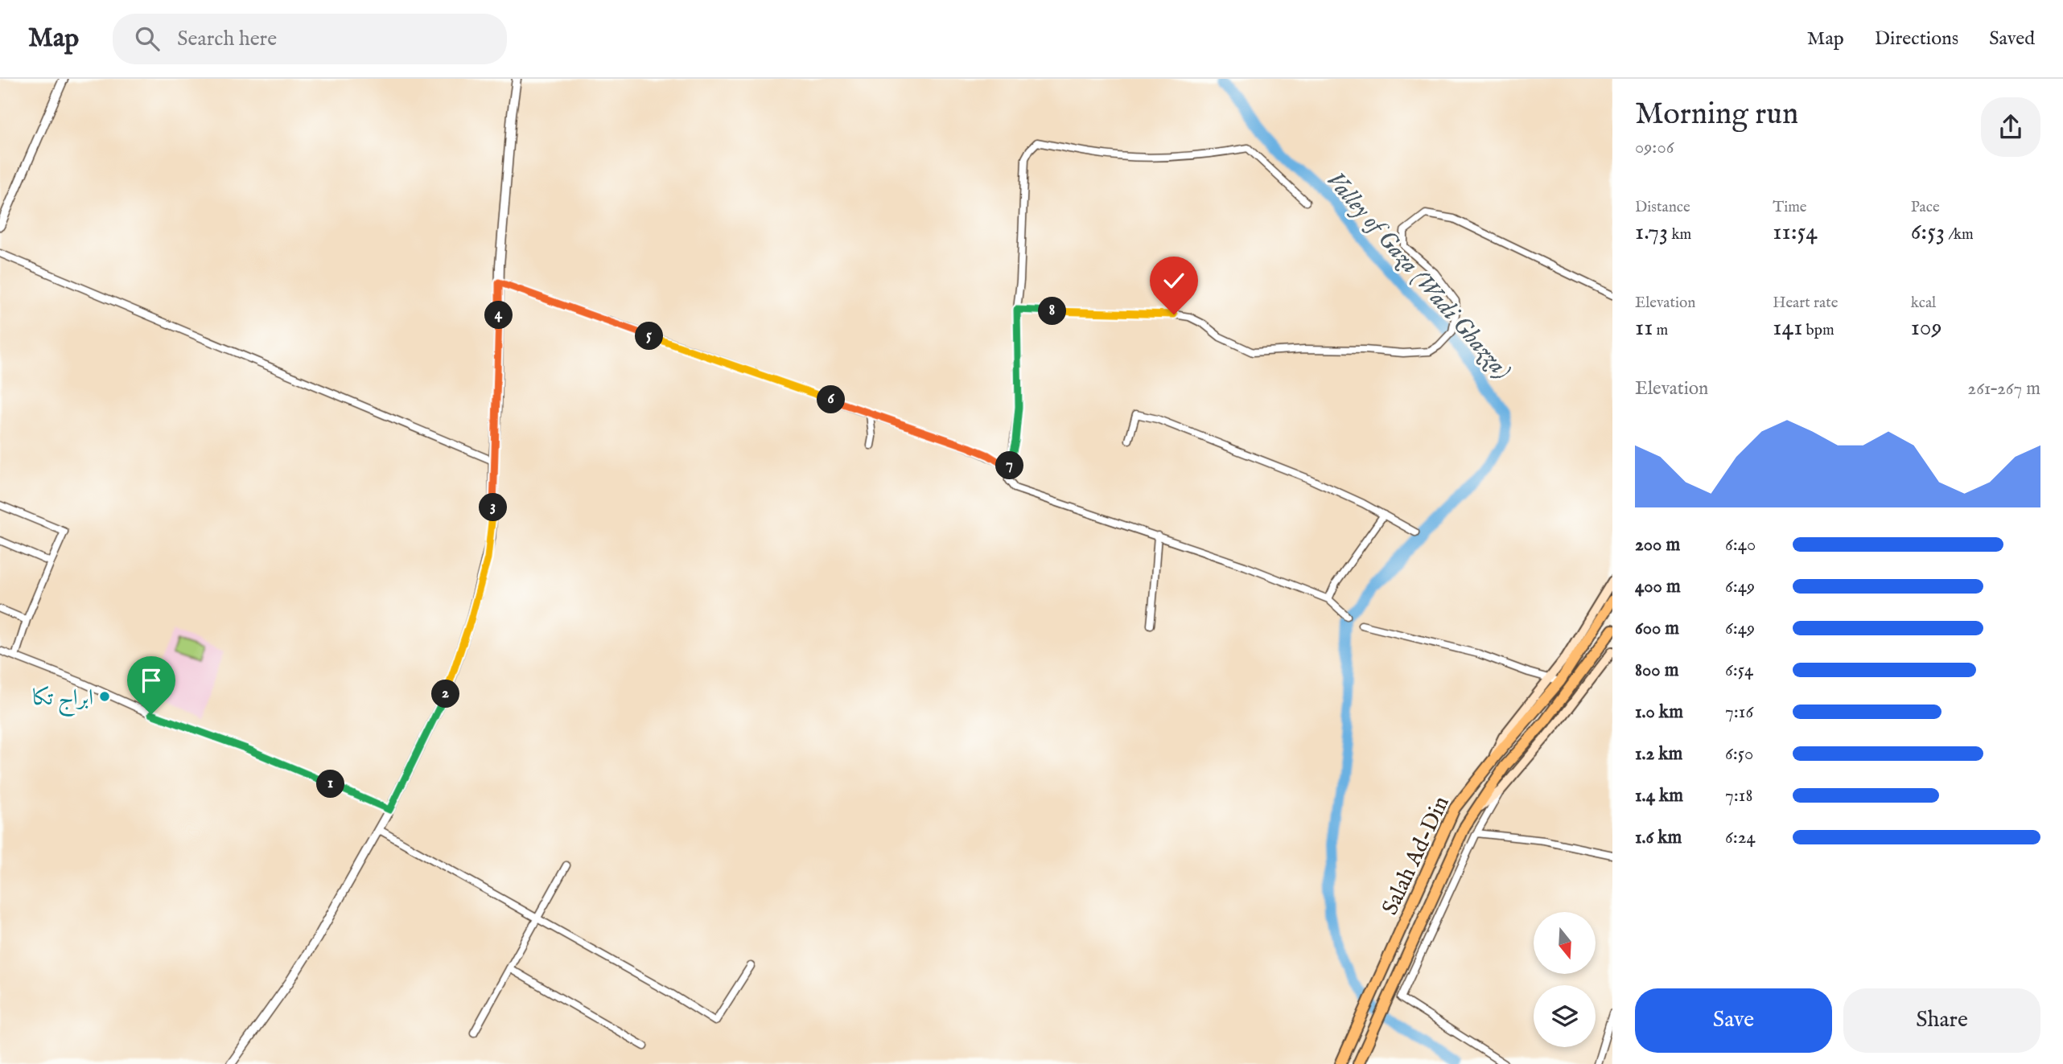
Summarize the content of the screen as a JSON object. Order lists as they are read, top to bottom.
{
  "streets": {
    "highway": ["Salah Ad-Din"]
  },
  "water": ["Valley of Gaza (Wadi Ghazza)"],
  "places": ["ابراج تكا"],
  "north": "bottom",
  "page": {
    "header": "Map",
    "search": "Search here",
    "nav": ["Map", "Directions", "Saved"],
    "heading": ["Morning run", "09:06"],
    "stats": [
      ["Distance", "1.73 km"],
      ["Time", "11:54"],
      ["Pace", "6:53 /km"],
      ["Elevation", "11 m"],
      ["Heart rate", "141 bpm"],
      ["kcal", "109"]
    ],
    "pins": [
      "8",
      "4",
      "5",
      "6",
      "7",
      "3",
      "2",
      "1"
    ],
    "chart": ["Elevation", "261–267 m"],
    "list": [
      {
        "name": "200 m",
        "note": "6:40"
      },
      {
        "name": "400 m",
        "note": "6:49"
      },
      {
        "name": "600 m",
        "note": "6:49"
      },
      {
        "name": "800 m",
        "note": "6:54"
      },
      {
        "name": "1.0 km",
        "note": "7:16"
      },
      {
        "name": "1.2 km",
        "note": "6:50"
      },
      {
        "name": "1.4 km",
        "note": "7:18"
      },
      {
        "name": "1.6 km",
        "note": "6:24"
      }
    ],
    "buttons": ["Save", "Share"]
  }
}
